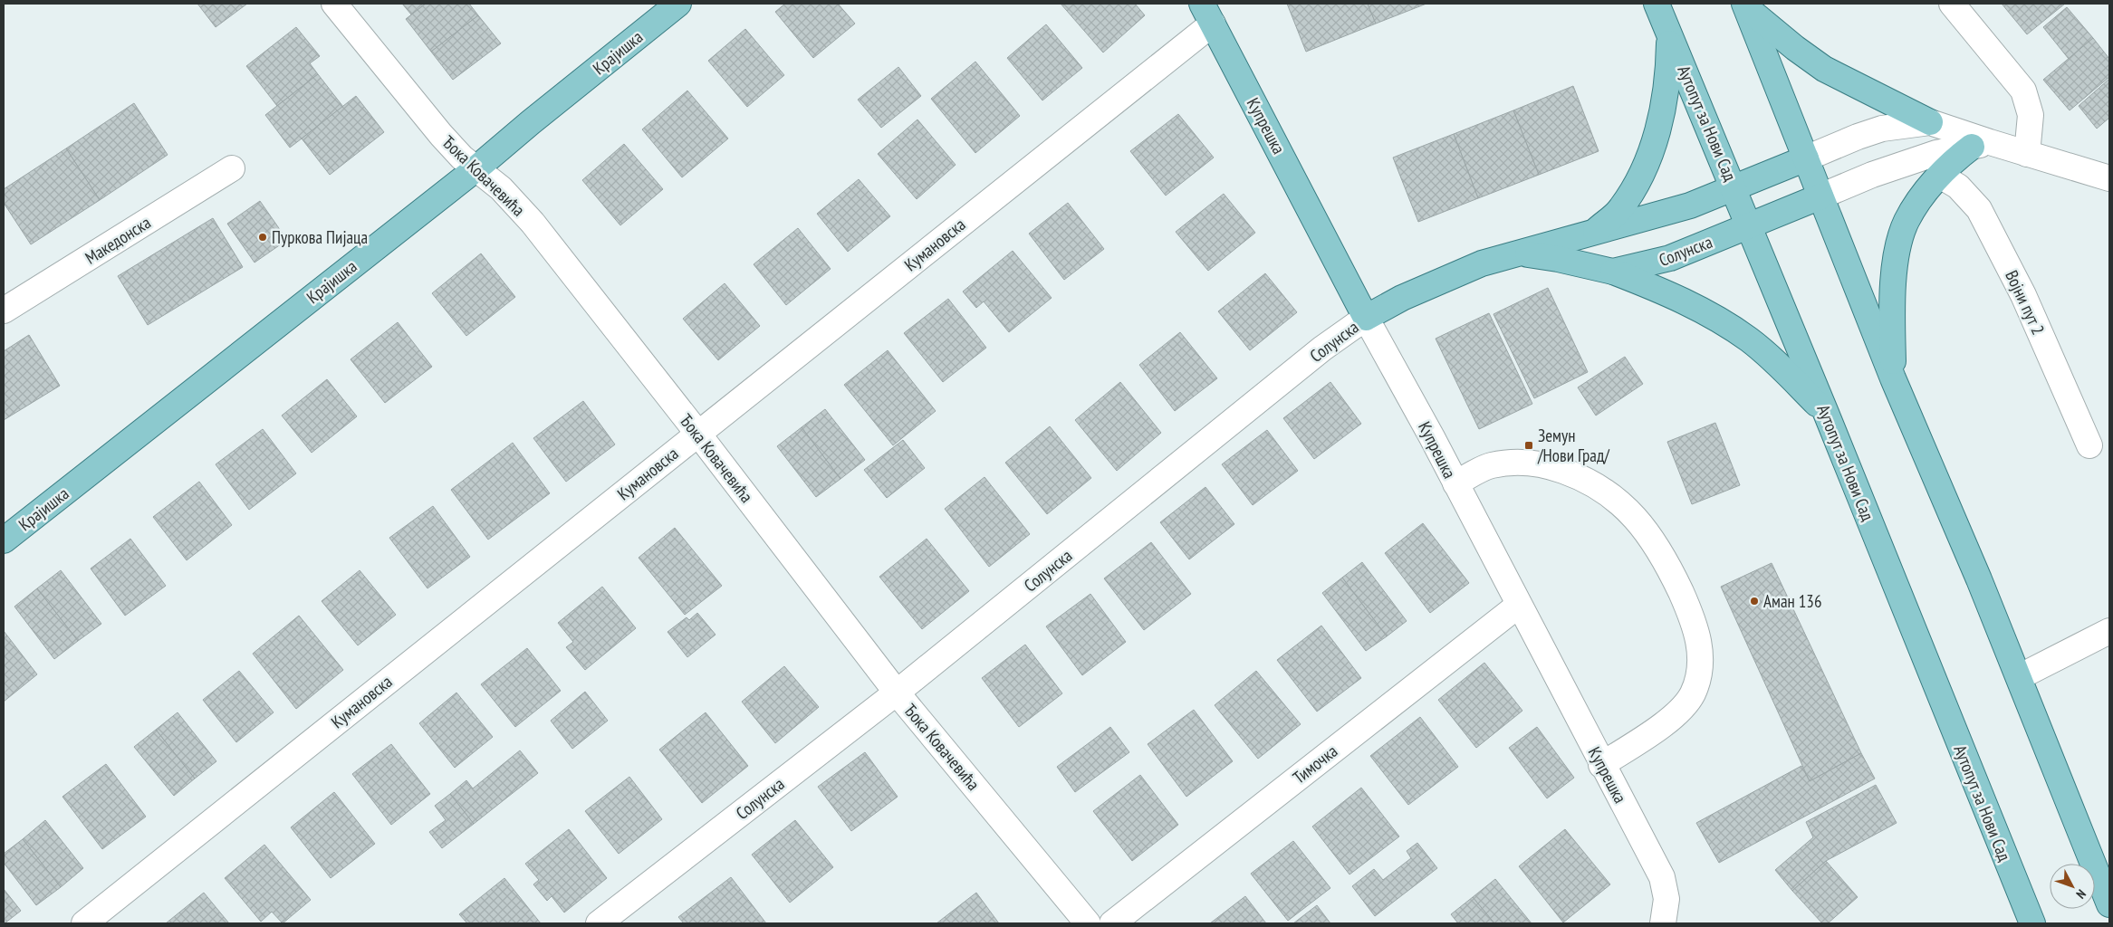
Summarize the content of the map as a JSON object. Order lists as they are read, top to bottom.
{
  "streets": {
    "main road": [
      "Крајишка",
      "Аутопут за Нови Сад",
      "Купрешка",
      "Солунска"
    ],
    "street": [
      "Ђока Ковачевића",
      "Македонска",
      "Кумановска",
      "Војни пут 2",
      "Тимочка"
    ]
  },
  "crossings": [
    ["Крајишка", "Ђока Ковачевића"],
    ["Аутопут за Нови Сад", "Солунска"],
    ["Купрешка", "Кумановска"],
    ["Купрешка", "Солунска"],
    ["Купрешка", "Тимочка"],
    ["Ђока Ковачевића", "Кумановска"],
    ["Ђока Ковачевића", "Солунска"]
  ],
  "places": {
    "other": ["Пуркова Пијаца", "Аман 136"],
    "transit": ["Земун /Нови Град/"]
  },
  "north": "bottom right"
}
